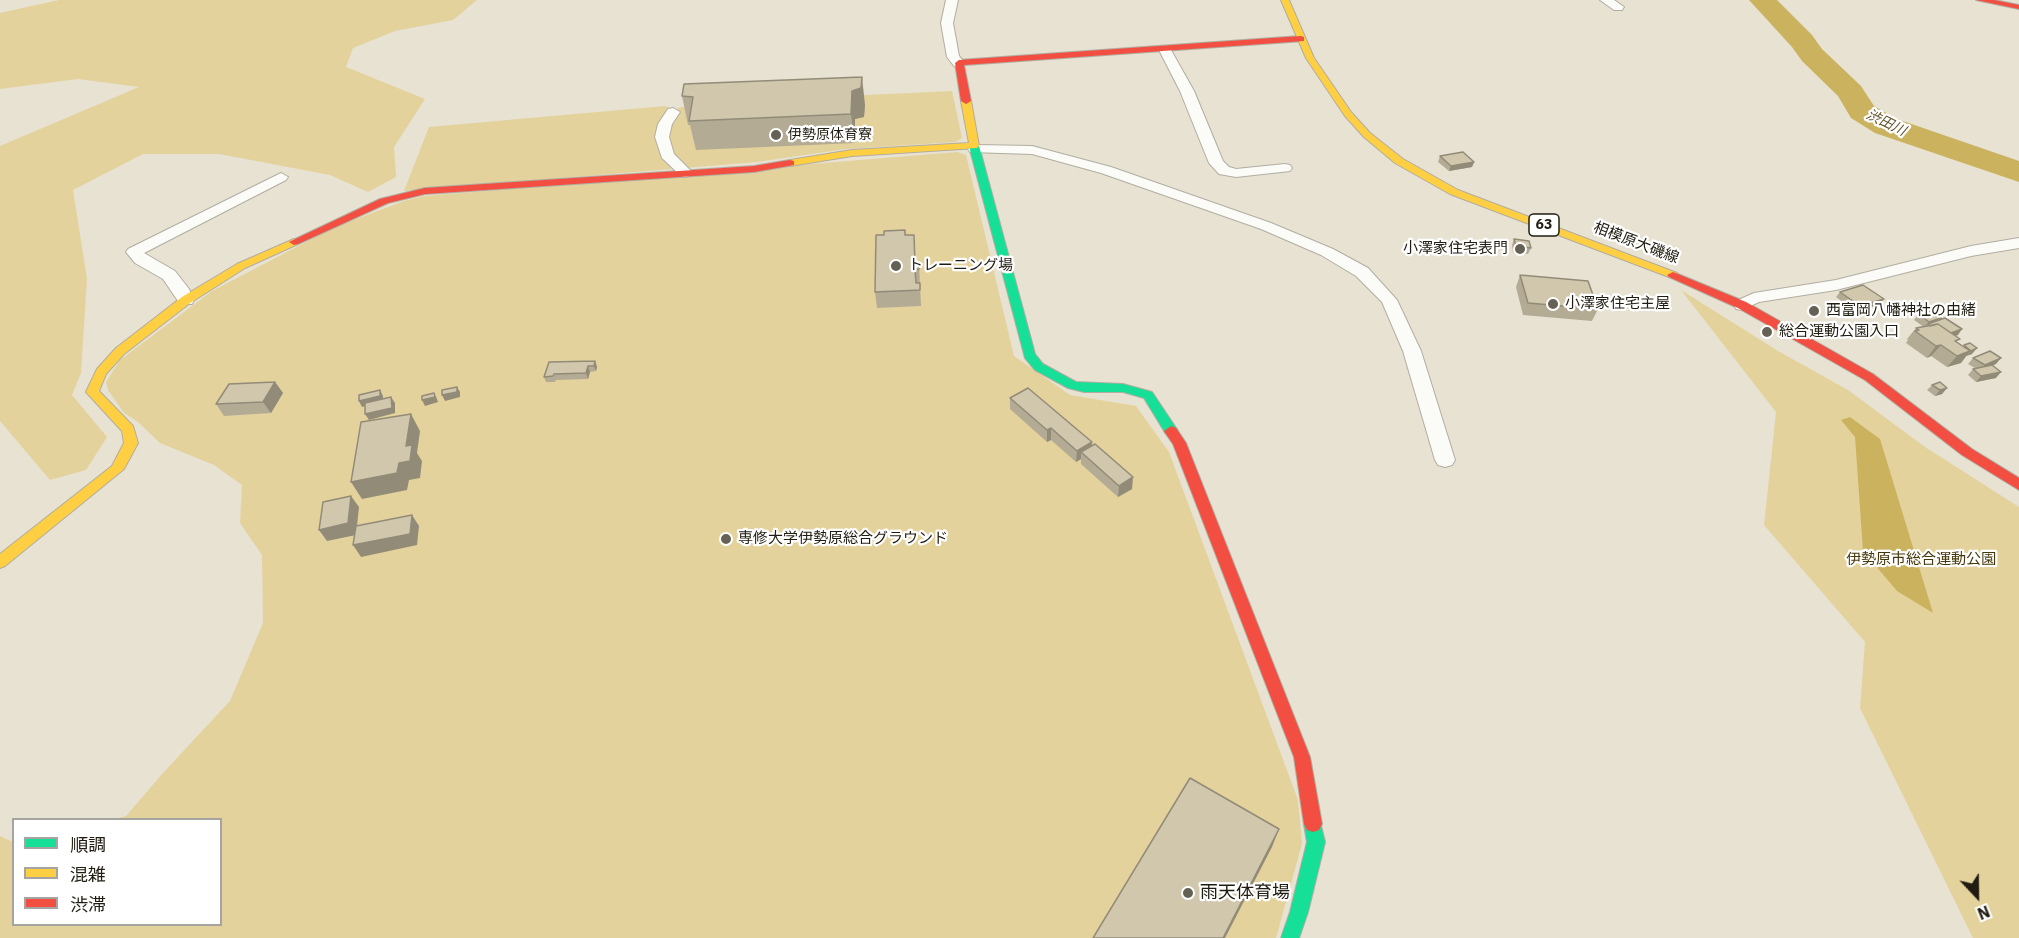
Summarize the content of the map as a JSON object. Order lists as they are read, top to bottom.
{
  "streets": {
    "street": ["63", "相模原大磯線"]
  },
  "water": ["渋田川"],
  "parks": ["伊勢原市総合運動公園"],
  "places": [
    "伊勢原体育寮",
    "小澤家住宅表門",
    "トレーニング場",
    "小澤家住宅主屋",
    "西富岡八幡神社の由緒",
    "総合運動公園入口",
    "専修大学伊勢原総合グラウンド",
    "雨天体育場"
  ],
  "legend": ["順調", "混雑", "渋滞"],
  "north": "bottom"
}
